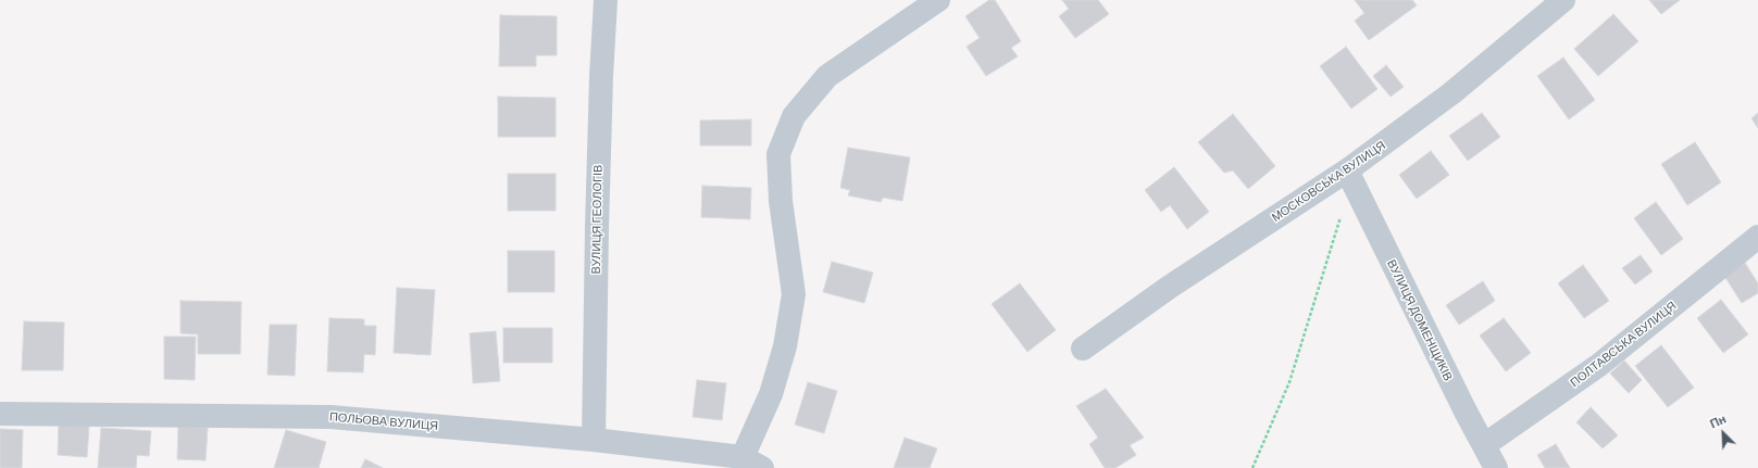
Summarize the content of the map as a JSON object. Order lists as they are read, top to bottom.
{
  "streets": {
    "street": [
      "МОСКОВСЬКА ВУЛИЦЯ",
      "ВУЛИЦЯ ГЕОЛОГІВ",
      "ВУЛИЦЯ ДОМЕНЩИКІВ",
      "ПОЛТАВСЬКА ВУЛИЦЯ",
      "ПОЛЬОВА ВУЛИЦЯ"
    ]
  },
  "crossings": [
    ["МОСКОВСЬКА ВУЛИЦЯ", "ВУЛИЦЯ ДОМЕНЩИКІВ"],
    ["ВУЛИЦЯ ГЕОЛОГІВ", "ПОЛЬОВА ВУЛИЦЯ"],
    ["ВУЛИЦЯ ДОМЕНЩИКІВ", "ПОЛТАВСЬКА ВУЛИЦЯ"]
  ],
  "north": "top left"
}
